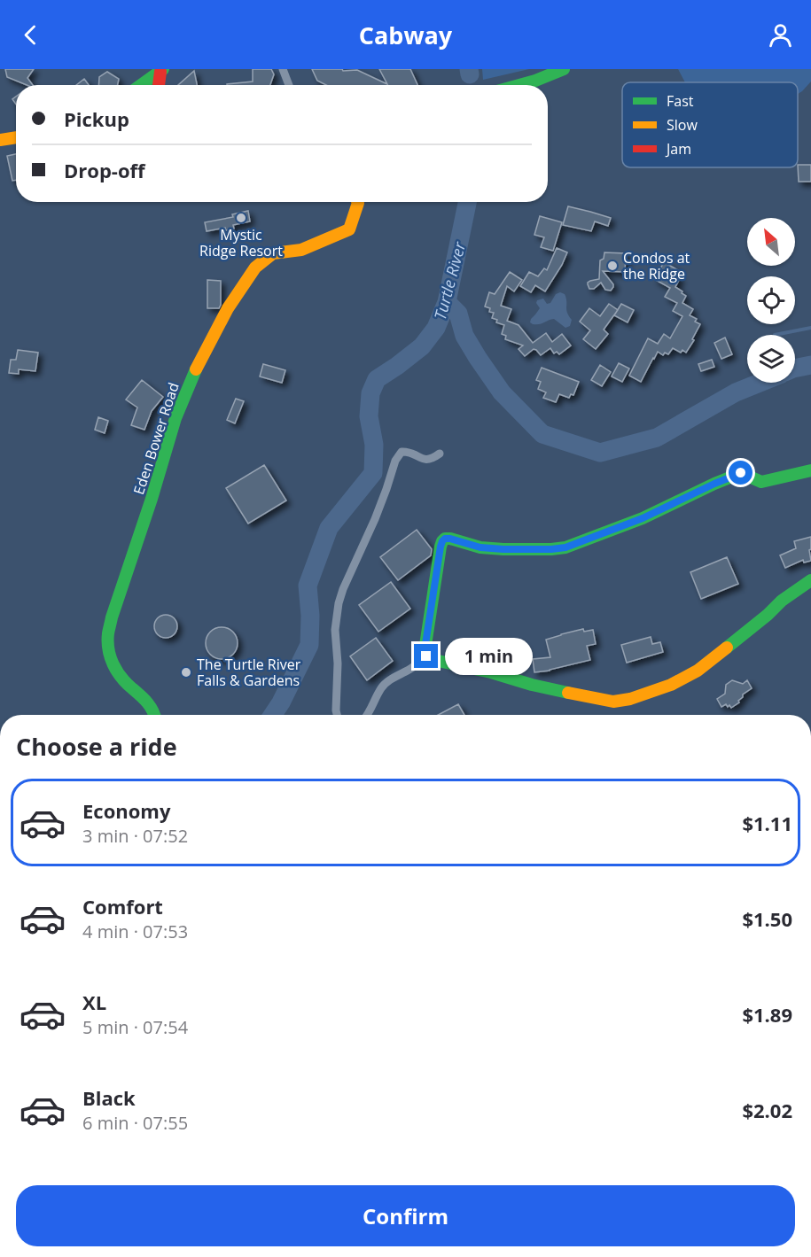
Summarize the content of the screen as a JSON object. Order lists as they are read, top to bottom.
{
  "streets": {
    "street": ["Eden Bower Road"]
  },
  "water": ["Turtle River"],
  "places": ["Mystic Ridge Resort", "Condos at the Ridge", "The Turtle River Falls & Gardens"],
  "legend": ["Fast", "Slow", "Jam"],
  "north": "top left",
  "page": {
    "header": "Cabway",
    "banner": ["Pickup", "Drop-off"],
    "bubble": "1 min",
    "heading": "Choose a ride",
    "list": [
      {
        "name": "Economy",
        "note": "3 min · 07:52",
        "value": "$1.11"
      },
      {
        "name": "Comfort",
        "note": "4 min · 07:53",
        "value": "$1.50"
      },
      {
        "name": "XL",
        "note": "5 min · 07:54",
        "value": "$1.89"
      },
      {
        "name": "Black",
        "note": "6 min · 07:55",
        "value": "$2.02"
      }
    ],
    "buttons": "Confirm"
  }
}
